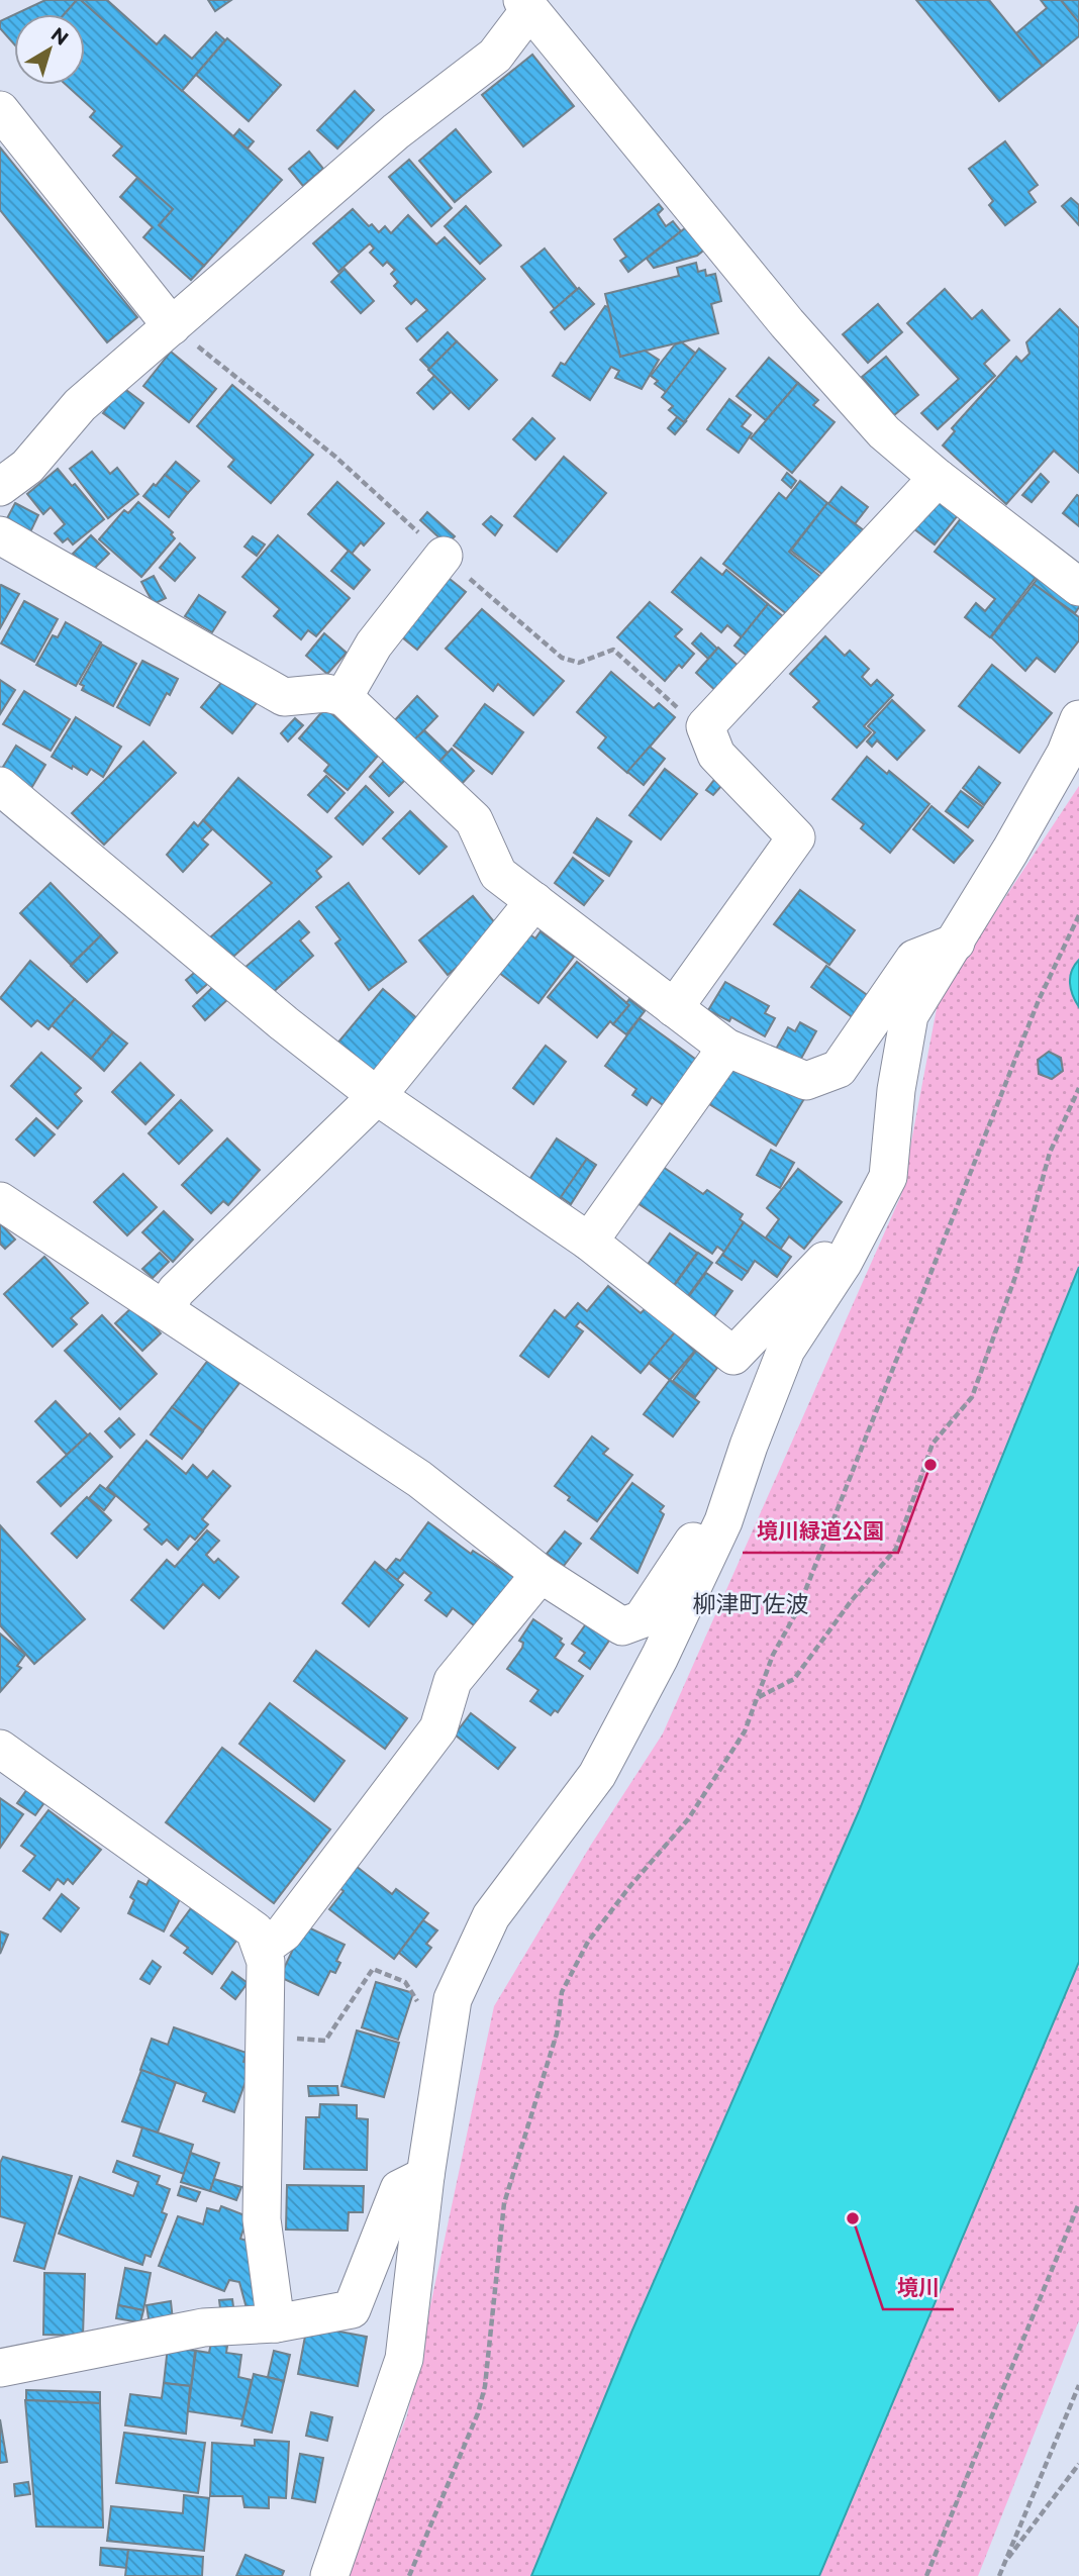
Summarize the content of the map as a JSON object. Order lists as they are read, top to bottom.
{
  "districts": ["柳津町佐波"],
  "places": ["境川緑道公園", "境川"],
  "north": "top right"
}
